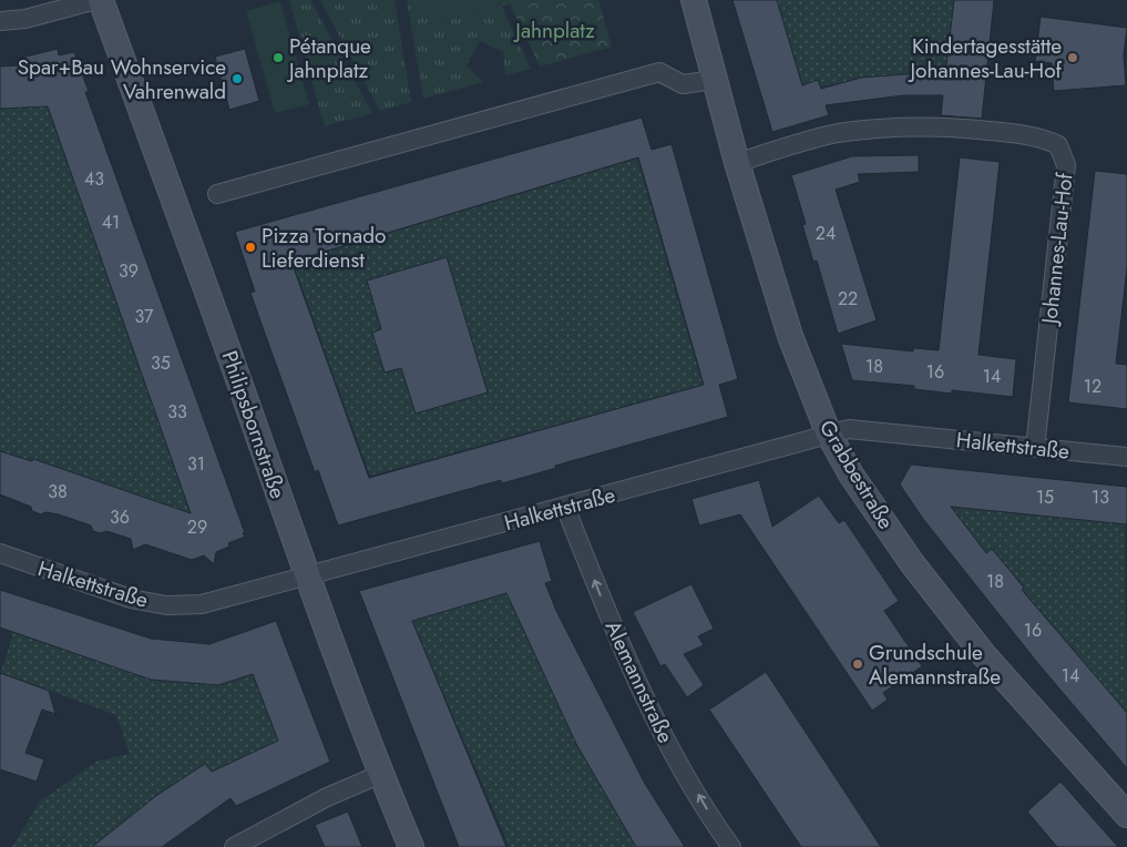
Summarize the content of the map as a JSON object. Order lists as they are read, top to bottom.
{
  "streets": {
    "street": [
      "Johannes-Lau-Hof",
      "Philipsbornstraße",
      "Halkettstraße",
      "Grabbestraße",
      "Alemannstraße"
    ]
  },
  "crossings": [
    ["Johannes-Lau-Hof", "Halkettstraße"],
    ["Johannes-Lau-Hof", "Grabbestraße"],
    ["Philipsbornstraße", "Halkettstraße"],
    ["Halkettstraße", "Grabbestraße"],
    ["Halkettstraße", "Alemannstraße"]
  ],
  "one_way": ["Alemannstraße"],
  "parks": ["Jahnplatz"],
  "places": [
    "Pétanque Jahnplatz",
    "Kindertagesstätte Johannes-Lau-Hof",
    "Spar+Bau Wohnservice Vahrenwald",
    "Pizza Tornado Lieferdienst",
    "Grundschule Alemannstraße"
  ],
  "house_numbers": [
    "43",
    "41",
    "24",
    "39",
    "22",
    "37",
    "35",
    "18",
    "16",
    "14",
    "12",
    "33",
    "31",
    "38",
    "15",
    "13",
    "36",
    "29",
    "18",
    "16",
    "14"
  ]
}
